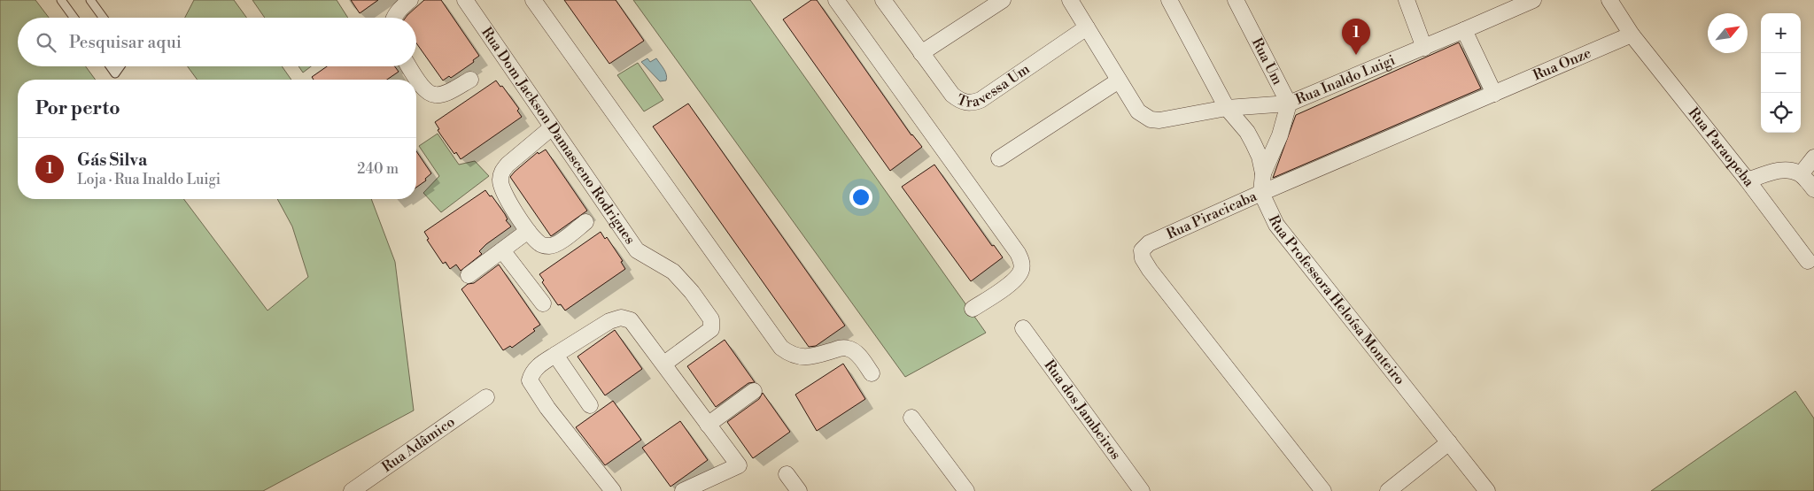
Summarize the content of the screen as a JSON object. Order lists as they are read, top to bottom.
{
  "streets": {
    "street": [
      "Rua Um",
      "Rua Onze",
      "Travessa Um",
      "Rua Inaldo Luigi",
      "Rua Dom Jackson Damasceno Rodrigues",
      "Rua Paraopeba",
      "Rua Piracicaba",
      "Rua Professora Heloísa Monteiro",
      "Rua dos Jambeiros",
      "Rua Adâmico"
    ]
  },
  "crossings": [
    ["Rua Um", "Rua Inaldo Luigi"],
    ["Rua Onze", "Rua Paraopeba"],
    ["Rua Onze", "Rua Piracicaba"],
    ["Travessa Um", "Rua Inaldo Luigi"],
    ["Rua Inaldo Luigi", "Rua Professora Heloísa Monteiro"],
    ["Rua Piracicaba", "Rua Professora Heloísa Monteiro"]
  ],
  "north": "top right",
  "page": {
    "map_buttons": ["+", "−"],
    "search": "Pesquisar aqui",
    "pins": "1",
    "heading": "Por perto",
    "list": [
      {
        "mark": "1",
        "name": "Gás Silva",
        "note": "Loja · Rua Inaldo Luigi",
        "value": "240 m"
      }
    ]
  }
}
